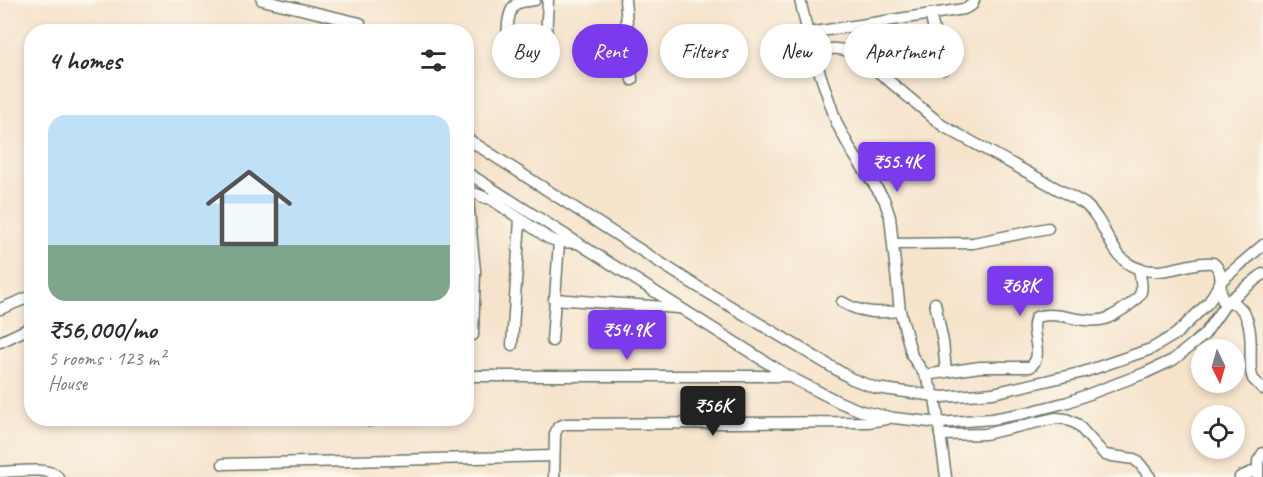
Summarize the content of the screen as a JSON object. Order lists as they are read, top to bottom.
{
  "north": "bottom",
  "page": {
    "chip": [
      "Buy",
      "Rent",
      "Filters",
      "New",
      "Apartment"
    ],
    "heading": "4 homes",
    "list": [
      {
        "name": "₹56,000/mo",
        "note": "5 rooms · 123 m² · House"
      }
    ],
    "price": [
      "₹55.4K",
      "₹68K",
      "₹54.9K",
      "₹56K"
    ]
  }
}
